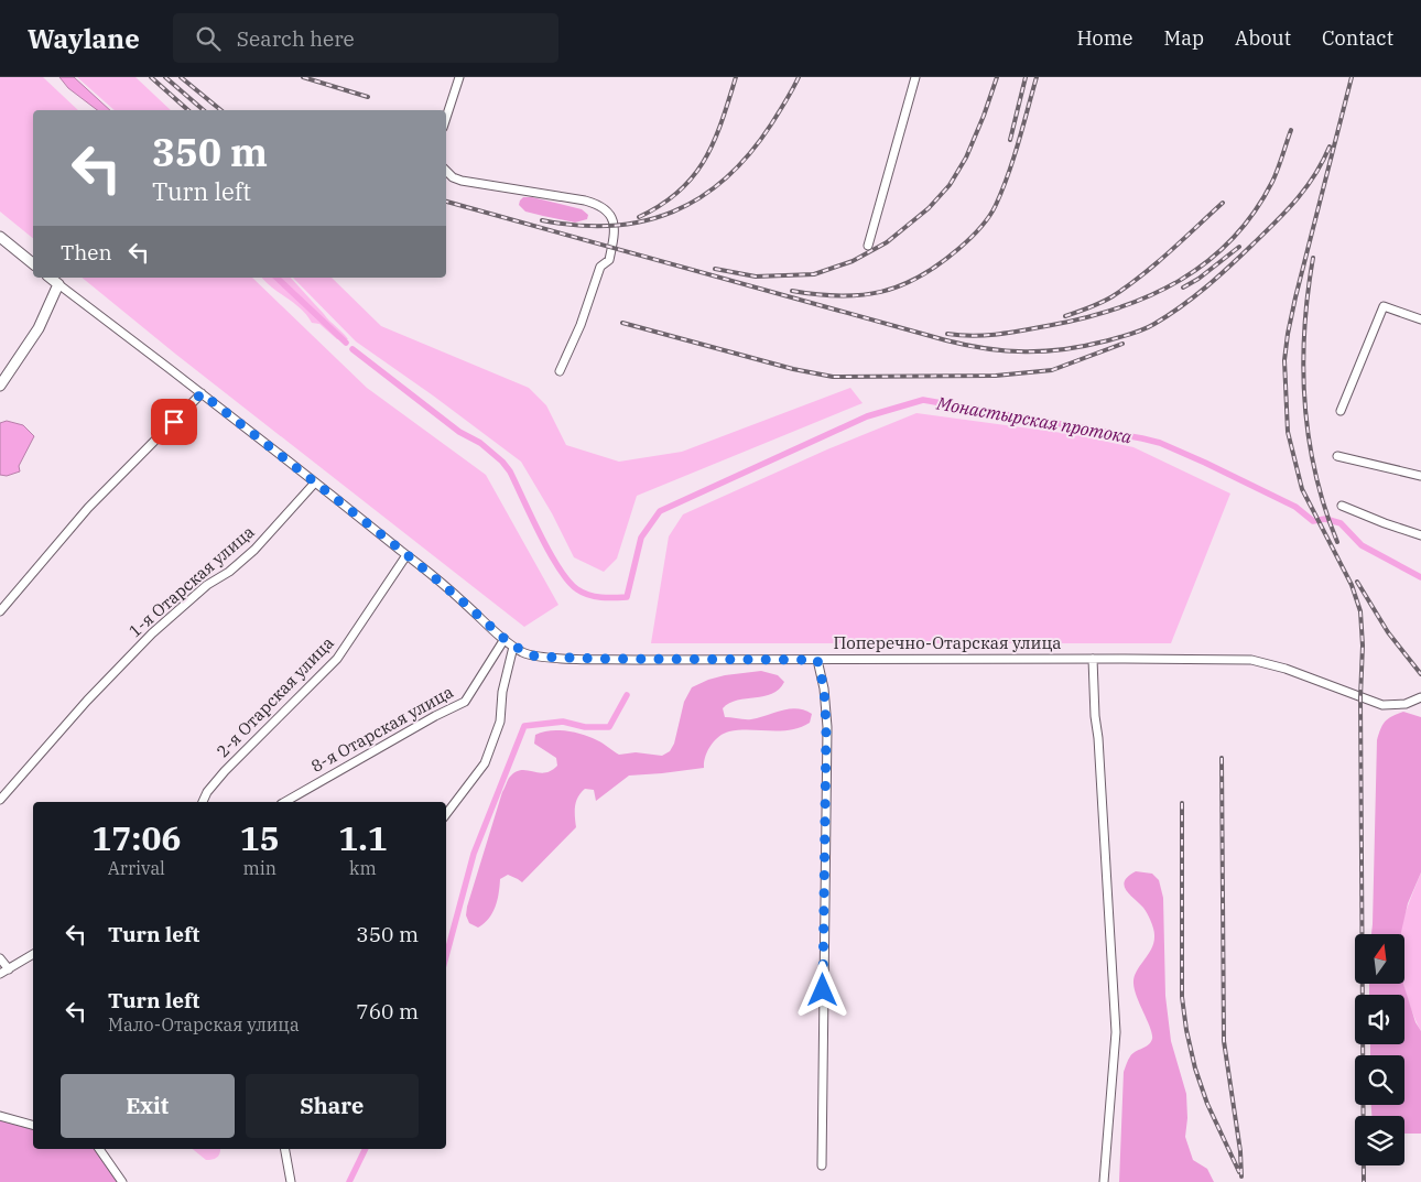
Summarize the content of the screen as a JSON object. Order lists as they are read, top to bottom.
{
  "streets": {
    "street": [
      "1-я Отарская улица",
      "Поперечно-Отарская улица",
      "2-я Отарская улица",
      "8-я Отарская улица"
    ]
  },
  "crossings": [
    ["1-я Отарская улица", "Поперечно-Отарская улица"],
    ["Поперечно-Отарская улица", "2-я Отарская улица"],
    ["Поперечно-Отарская улица", "8-я Отарская улица"]
  ],
  "water": ["Монастырская протока"],
  "north": "top",
  "page": {
    "header": "Waylane",
    "search": "Search here",
    "nav": [
      "Home",
      "Map",
      "About",
      "Contact"
    ],
    "turn": ["350 m", "Turn left"],
    "then": "Then",
    "eta": [
      "17:06",
      "Arrival",
      "15",
      "min",
      "1.1",
      "km"
    ],
    "list": [
      {
        "name": "Turn left",
        "value": "350 m"
      },
      {
        "name": "Turn left",
        "note": "Мало-Отарская улица",
        "value": "760 m"
      }
    ],
    "buttons": ["Exit", "Share"]
  }
}
